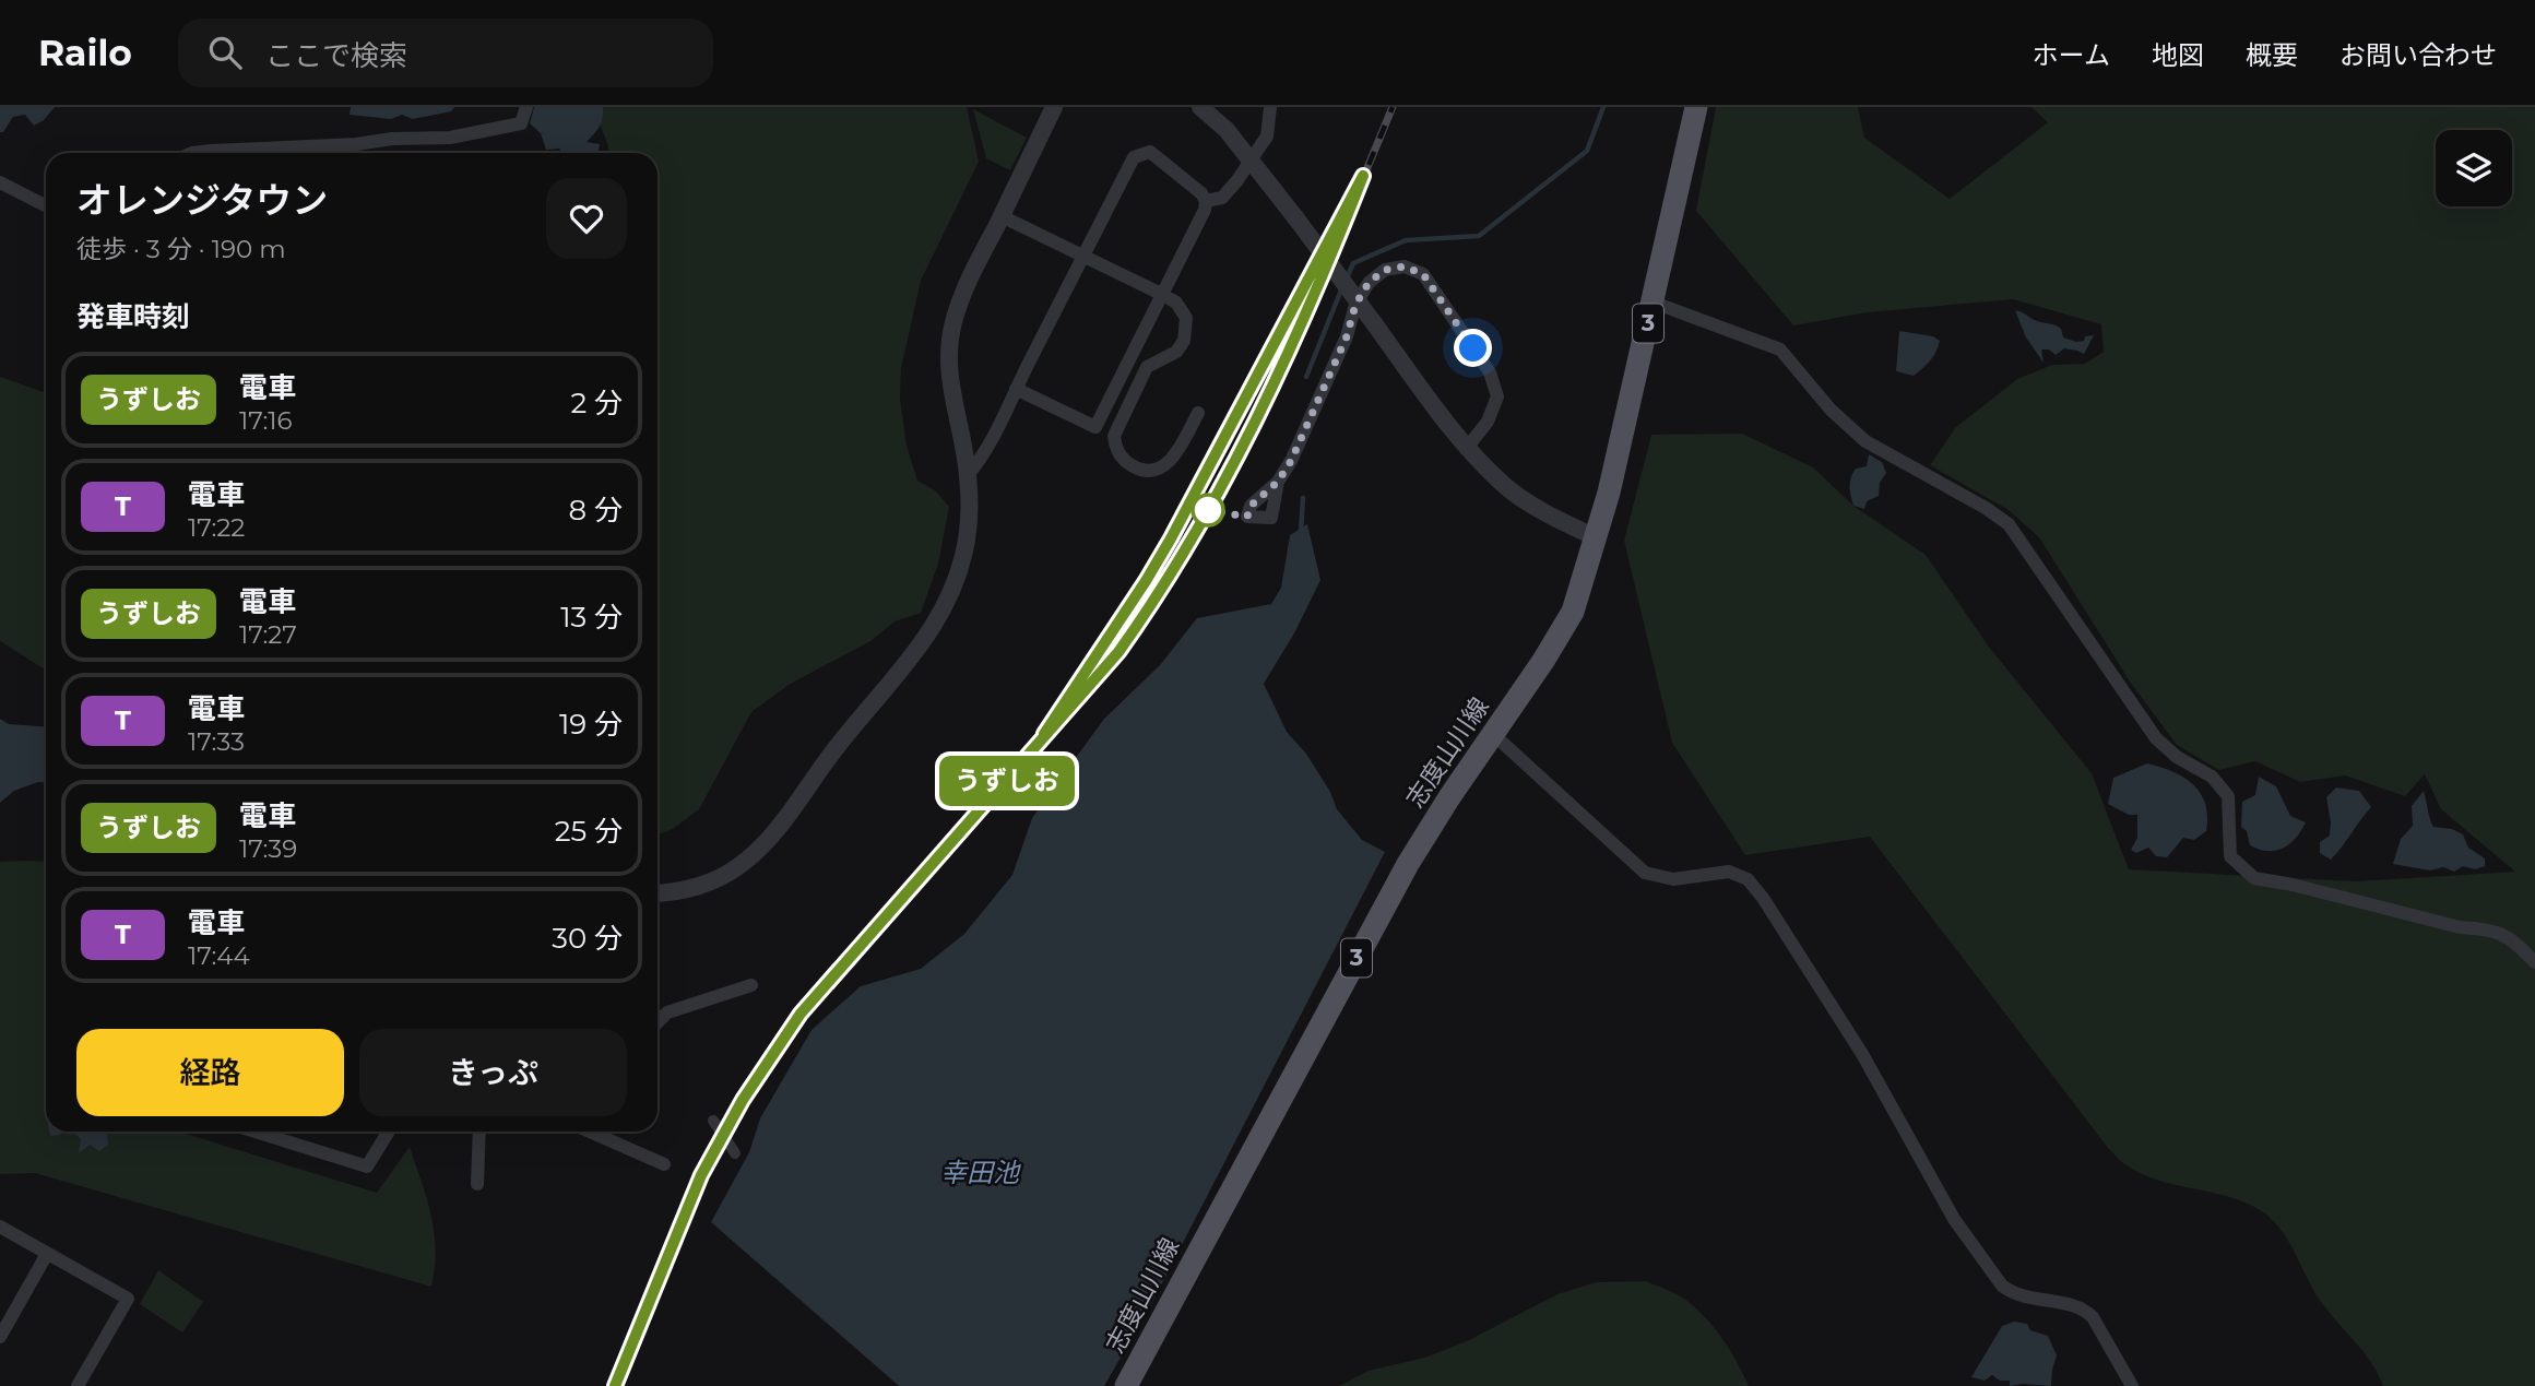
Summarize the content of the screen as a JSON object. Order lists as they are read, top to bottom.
{
  "streets": {
    "main road": ["3", "志度山川線"]
  },
  "water": ["幸田池"],
  "page": {
    "header": "Railo",
    "search": "ここで検索",
    "nav": [
      "ホーム",
      "地図",
      "概要",
      "お問い合わせ"
    ],
    "on_map": "うずしお",
    "heading": [
      ["オレンジタウン", "徒歩 · 3 分 · 190 m"],
      "発車時刻"
    ],
    "list": [
      {
        "mark": "うずしお",
        "name": "電車",
        "note": "17:16",
        "value": "2 分"
      },
      {
        "mark": "T",
        "name": "電車",
        "note": "17:22",
        "value": "8 分"
      },
      {
        "mark": "うずしお",
        "name": "電車",
        "note": "17:27",
        "value": "13 分"
      },
      {
        "mark": "T",
        "name": "電車",
        "note": "17:33",
        "value": "19 分"
      },
      {
        "mark": "うずしお",
        "name": "電車",
        "note": "17:39",
        "value": "25 分"
      },
      {
        "mark": "T",
        "name": "電車",
        "note": "17:44",
        "value": "30 分"
      }
    ],
    "buttons": ["経路", "きっぷ"]
  }
}
